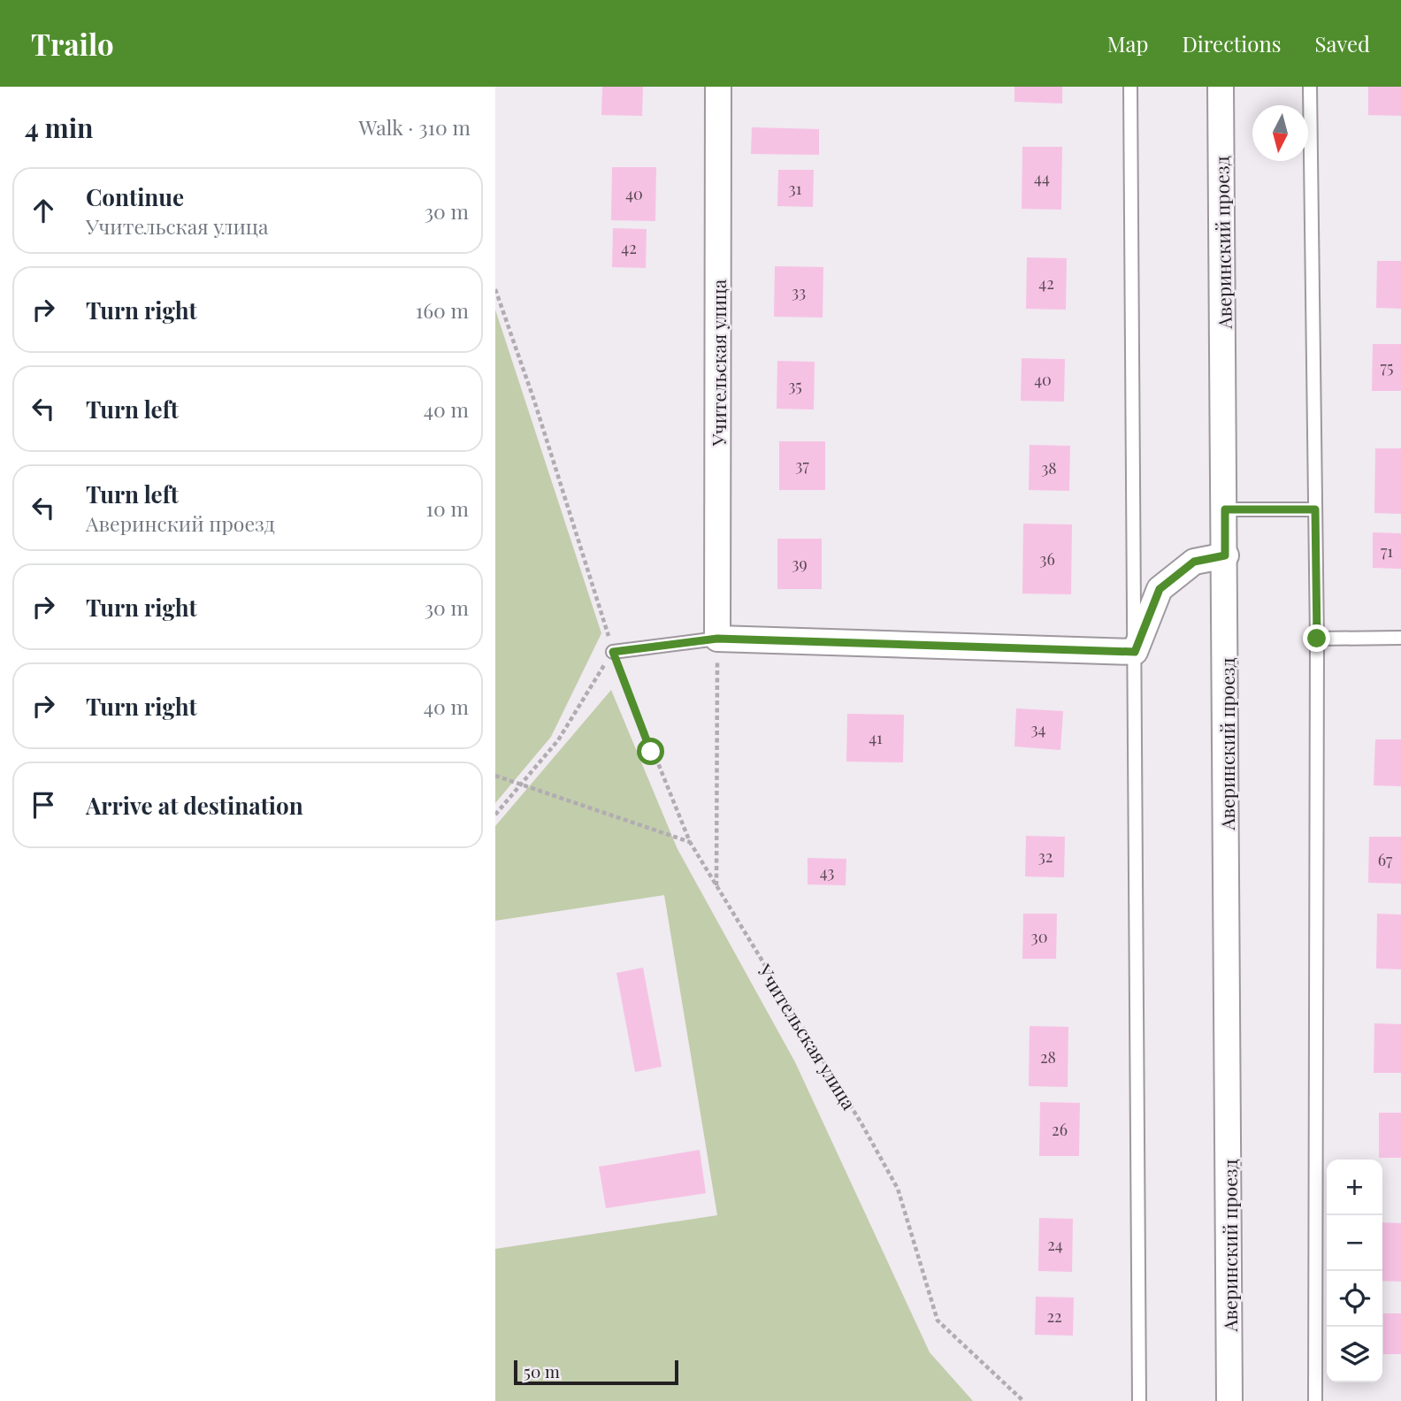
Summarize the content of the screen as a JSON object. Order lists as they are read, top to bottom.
{
  "streets": {
    "street": ["Аверинский проезд", "Учительская улица"]
  },
  "house_numbers": [
    "44",
    "31",
    "40",
    "42",
    "42",
    "33",
    "75",
    "40",
    "35",
    "37",
    "38",
    "71",
    "36",
    "39",
    "34",
    "41",
    "32",
    "67",
    "43",
    "30",
    "28",
    "26",
    "24",
    "22"
  ],
  "scale_bar": "50 m",
  "north": "bottom",
  "page": {
    "header": "Trailo",
    "nav": ["Map", "Directions", "Saved"],
    "heading": ["4 min", "Walk · 310 m"],
    "list": [
      ["Continue", "Учительская улица", "30 m"],
      ["Turn right", "160 m"],
      ["Turn left", "40 m"],
      ["Turn left", "Аверинский проезд", "10 m"],
      ["Turn right", "30 m"],
      ["Turn right", "40 m"],
      "Arrive at destination"
    ],
    "map_buttons": ["+", "−"],
    "scale": "50 m"
  }
}
